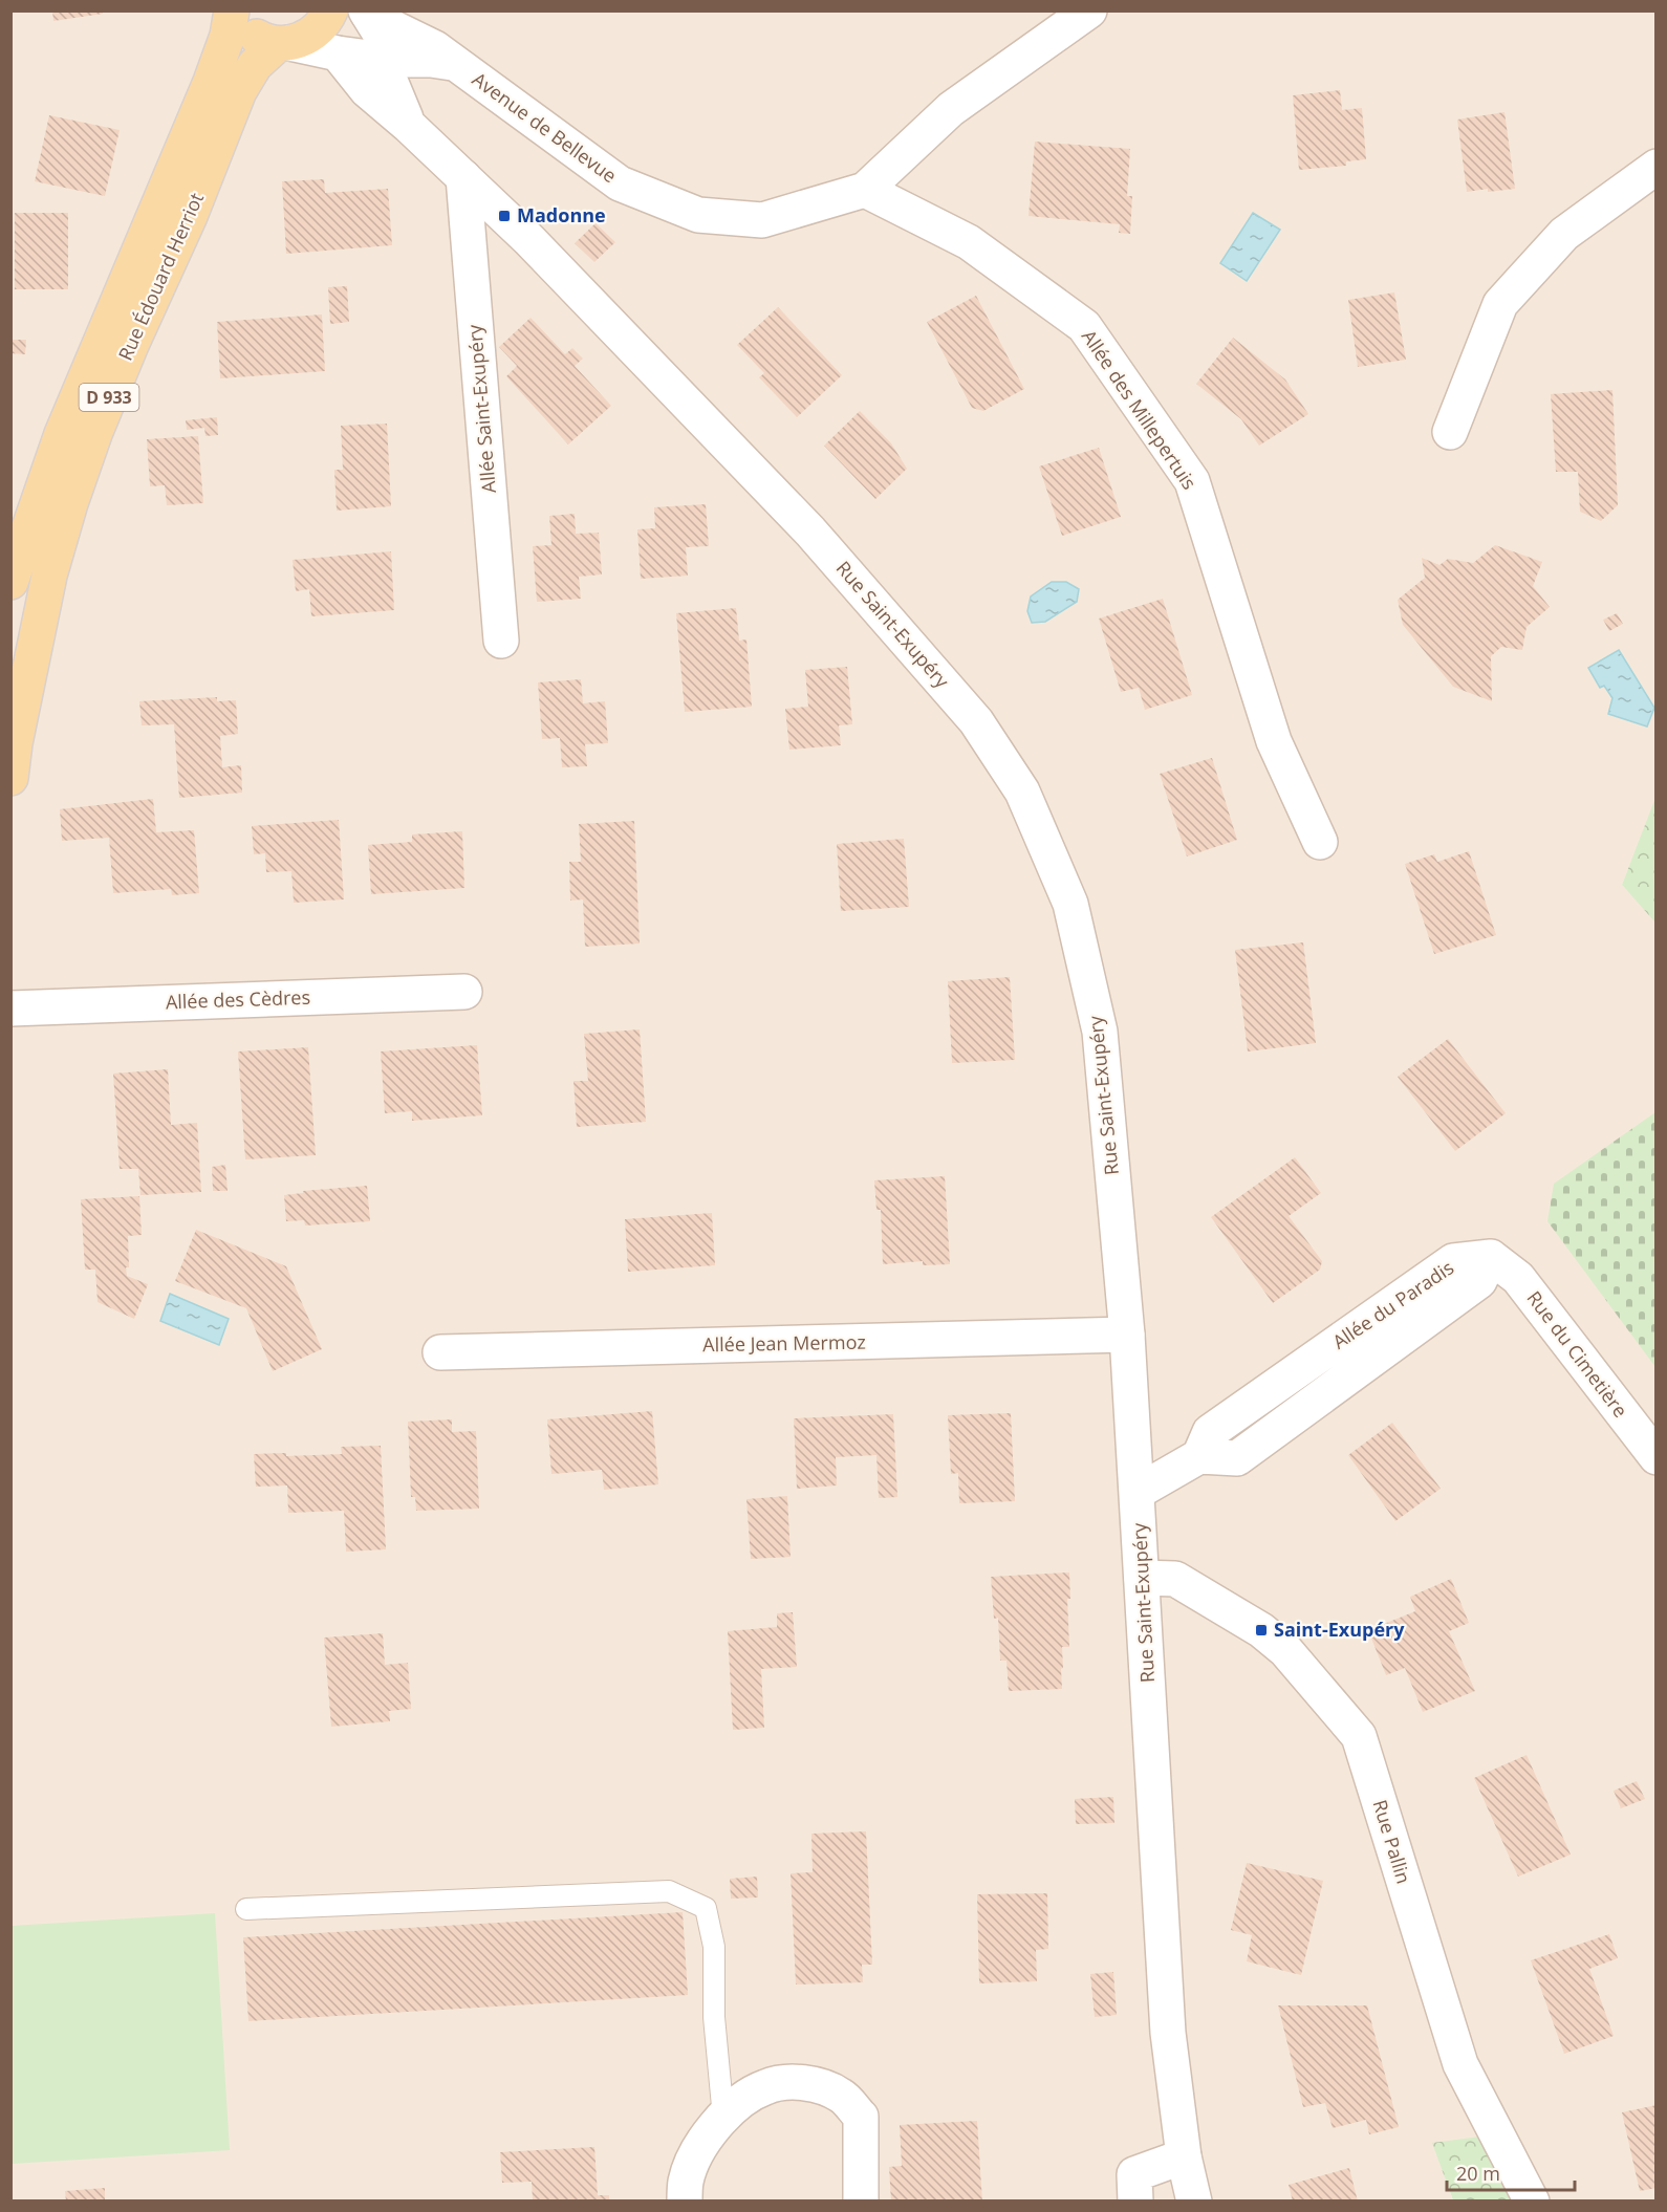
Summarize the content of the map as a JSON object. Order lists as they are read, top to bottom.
{
  "streets": {
    "main road": ["Rue Édouard Herriot", "D 933"],
    "street": [
      "Avenue de Bellevue",
      "Allée Saint-Exupéry",
      "Allée des Millepertuis",
      "Rue Saint-Exupéry",
      "Allée des Cèdres",
      "Allée du Paradis",
      "Allée Jean Mermoz",
      "Rue du Cimetière",
      "Rue Pallin"
    ]
  },
  "crossings": [
    ["Avenue de Bellevue", "Rue Édouard Herriot"],
    ["Avenue de Bellevue", "Allée des Millepertuis"],
    ["Avenue de Bellevue", "Rue Saint-Exupéry"],
    ["Allée Saint-Exupéry", "Rue Saint-Exupéry"],
    ["Rue Saint-Exupéry", "Allée du Paradis"],
    ["Rue Saint-Exupéry", "Allée Jean Mermoz"],
    ["Rue Saint-Exupéry", "Rue Pallin"],
    ["Allée du Paradis", "Rue du Cimetière"]
  ],
  "places": {
    "transit": ["Madonne", "Saint-Exupéry"]
  },
  "scale_bar": "20 m"
}
